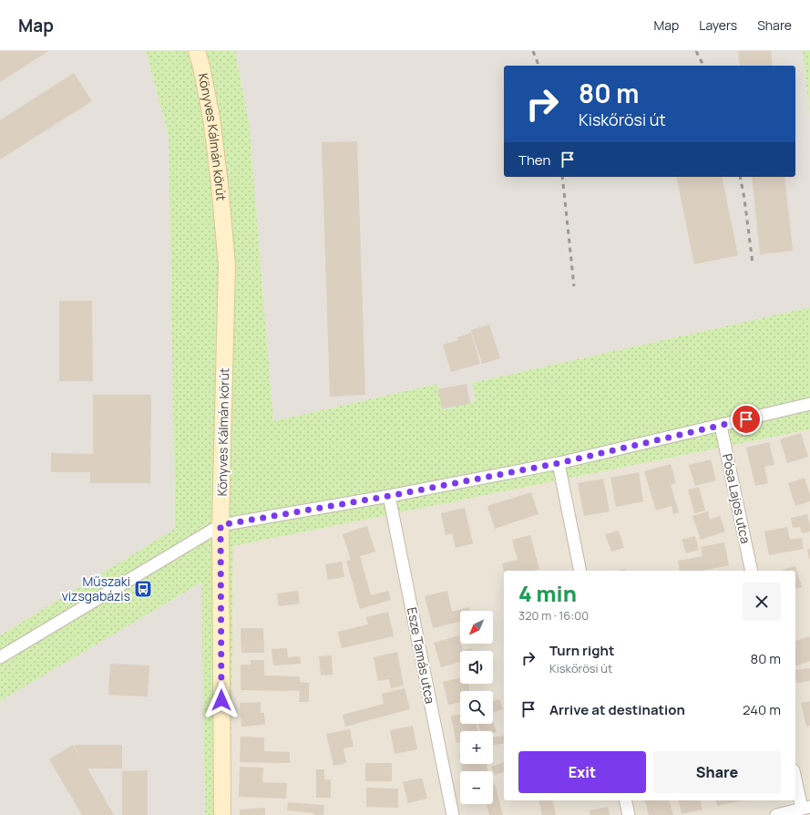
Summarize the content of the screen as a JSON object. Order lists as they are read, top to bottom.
{
  "streets": {
    "street": ["Könyves Kálmán körút", "Pósa Lajos utca", "Esze Tamás utca"]
  },
  "places": {
    "bus stop": ["Műszaki vizsgabázis"]
  },
  "north": "bottom left",
  "page": {
    "header": "Map",
    "nav": ["Map", "Layers", "Share"],
    "turn": ["80 m", "Kiskőrösi út"],
    "then": "Then",
    "heading": ["4 min", "320 m · 16:00"],
    "map_buttons": ["+", "−"],
    "list": [
      {
        "name": "Turn right",
        "note": "Kiskőrösi út",
        "value": "80 m"
      },
      {
        "name": "Arrive at destination",
        "value": "240 m"
      }
    ],
    "buttons": ["Exit", "Share"]
  }
}
